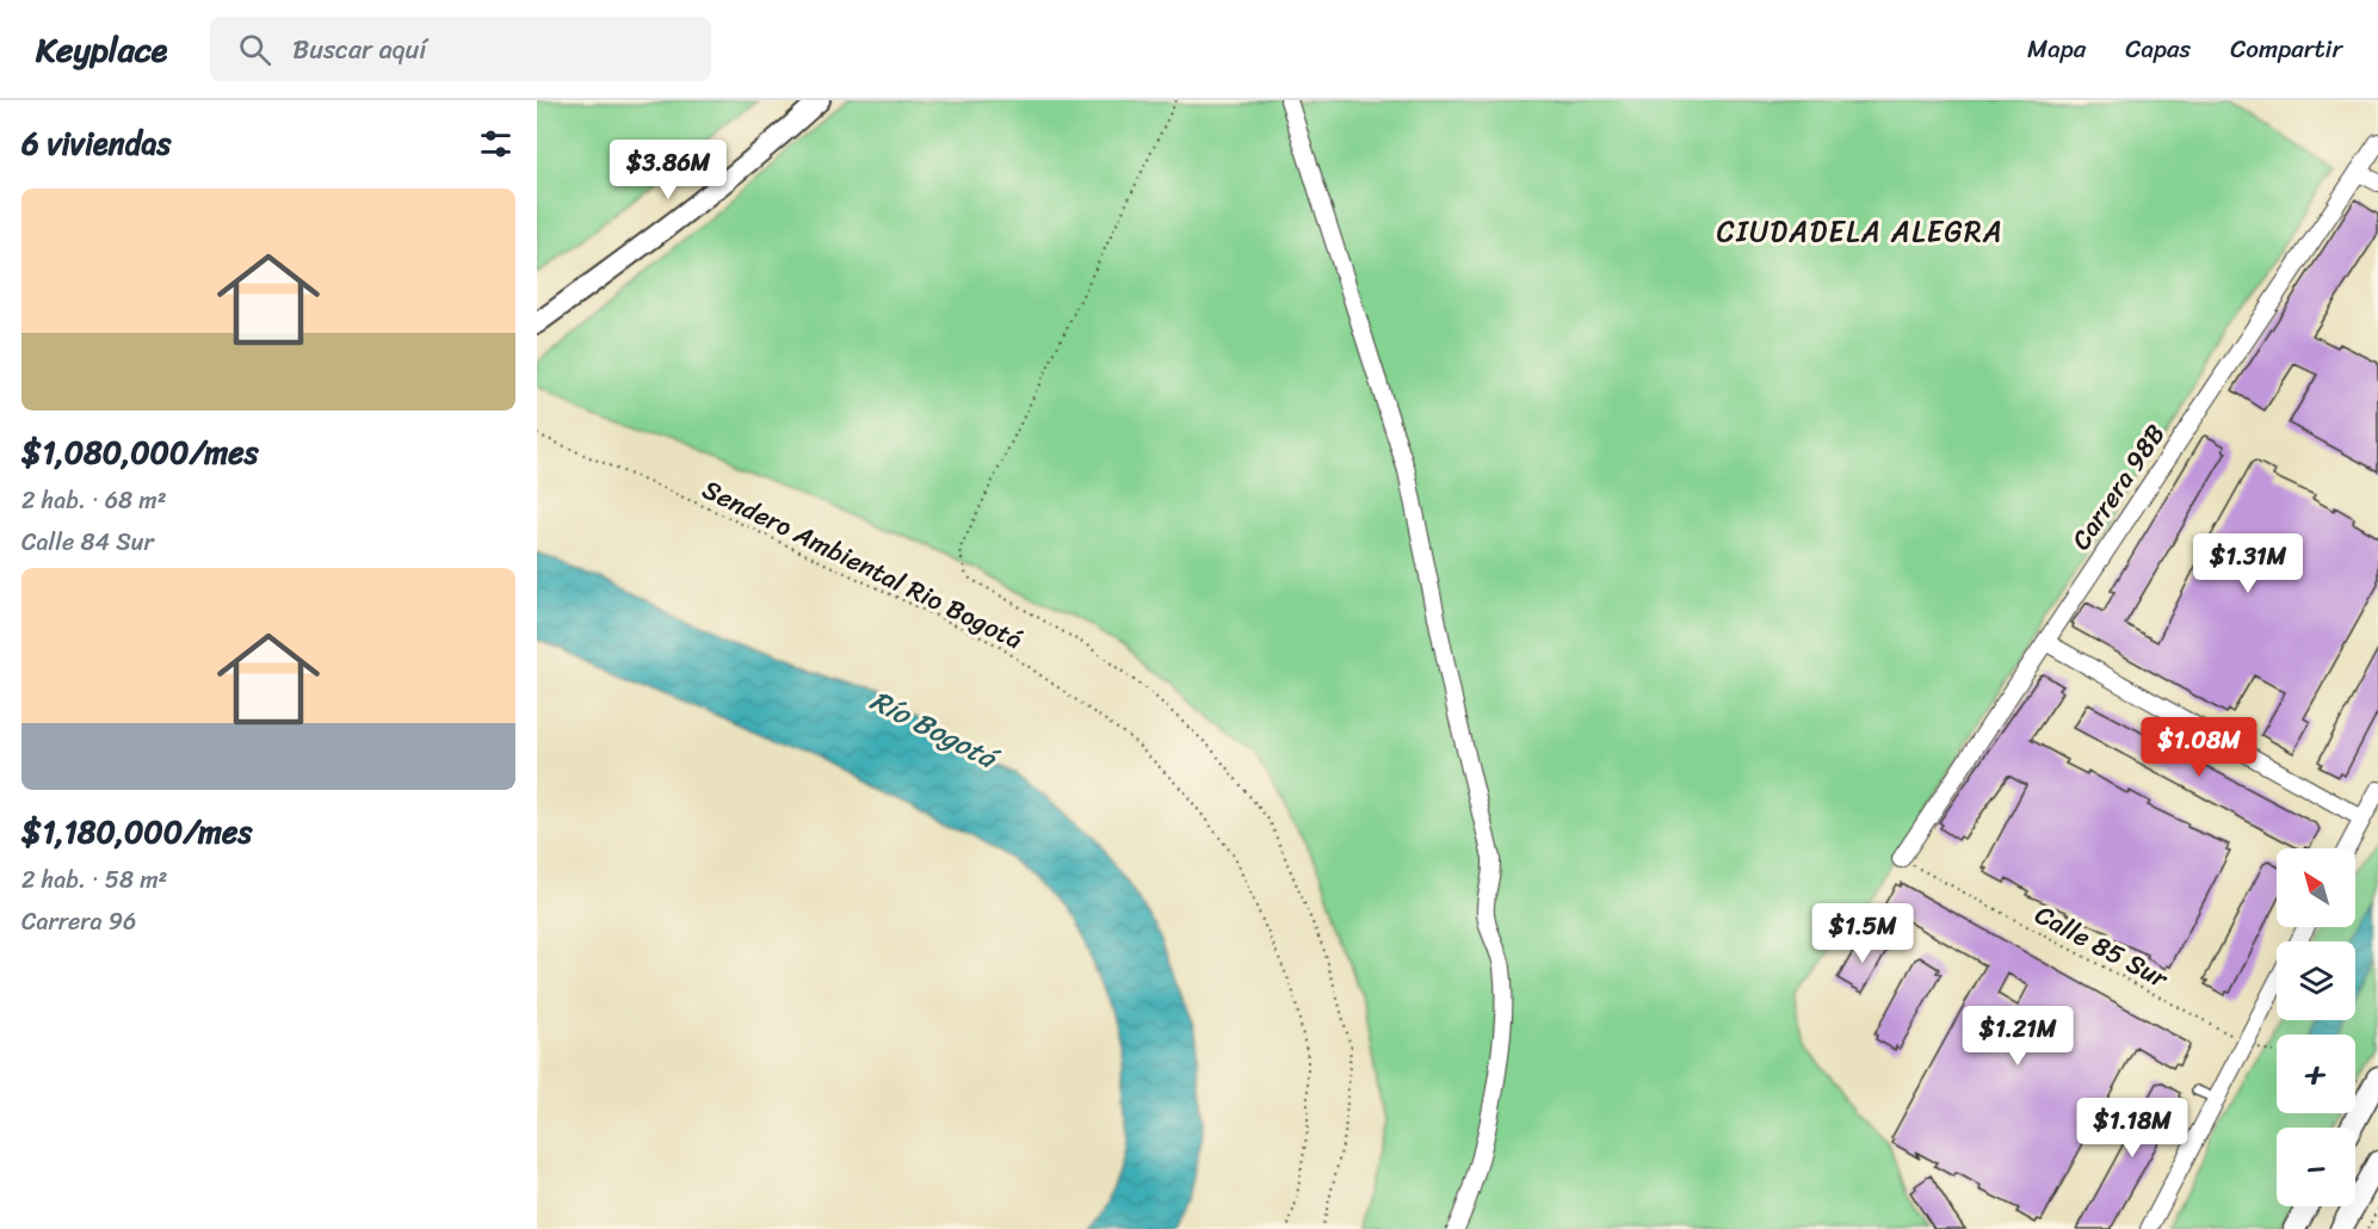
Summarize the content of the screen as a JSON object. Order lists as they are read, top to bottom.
{
  "streets": {
    "street": ["Carrera 98B"],
    "path": ["Sendero Ambiental Rio Bogotá", "Calle 85 Sur"]
  },
  "crossings": [
    ["Carrera 98B", "Calle 85 Sur"]
  ],
  "districts": ["CIUDADELA ALEGRA"],
  "water": ["Río Bogotá"],
  "north": "top left",
  "page": {
    "header": "Keyplace",
    "search": "Buscar aquí",
    "nav": ["Mapa", "Capas", "Compartir"],
    "heading": "6 viviendas",
    "price": [
      "$3.86M",
      "$1.31M",
      "$1.08M",
      "$1.5M",
      "$1.21M",
      "$1.18M"
    ],
    "list": [
      {
        "name": "$1,080,000/mes",
        "note": "2 hab. · 68 m² · Calle 84 Sur"
      },
      {
        "name": "$1,180,000/mes",
        "note": "2 hab. · 58 m² · Carrera 96"
      }
    ],
    "map_buttons": ["+", "−"]
  }
}
